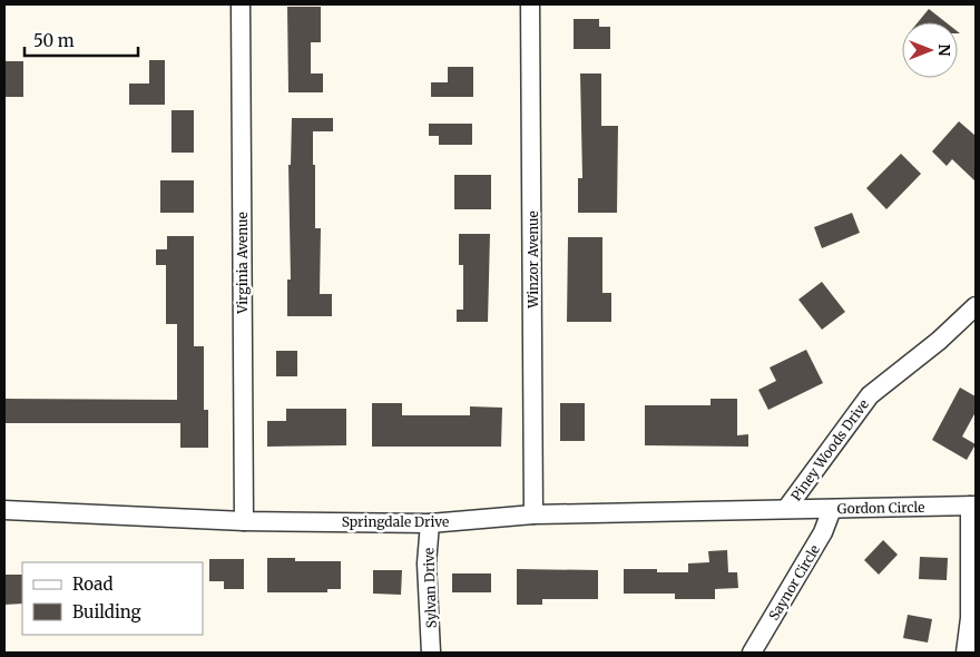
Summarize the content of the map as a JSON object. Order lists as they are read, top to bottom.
{
  "streets": {
    "street": [
      "Winzor Avenue",
      "Virginia Avenue",
      "Piney Woods Drive",
      "Gordon Circle",
      "Springdale Drive",
      "Saynor Circle",
      "Sylvan Drive"
    ]
  },
  "crossings": [
    ["Winzor Avenue", "Springdale Drive"],
    ["Virginia Avenue", "Springdale Drive"],
    ["Piney Woods Drive", "Gordon Circle"],
    ["Piney Woods Drive", "Springdale Drive"],
    ["Gordon Circle", "Springdale Drive"],
    ["Gordon Circle", "Saynor Circle"],
    ["Springdale Drive", "Sylvan Drive"]
  ],
  "legend": ["Road", "Building"],
  "scale_bar": "50 m",
  "north": "right"
}
